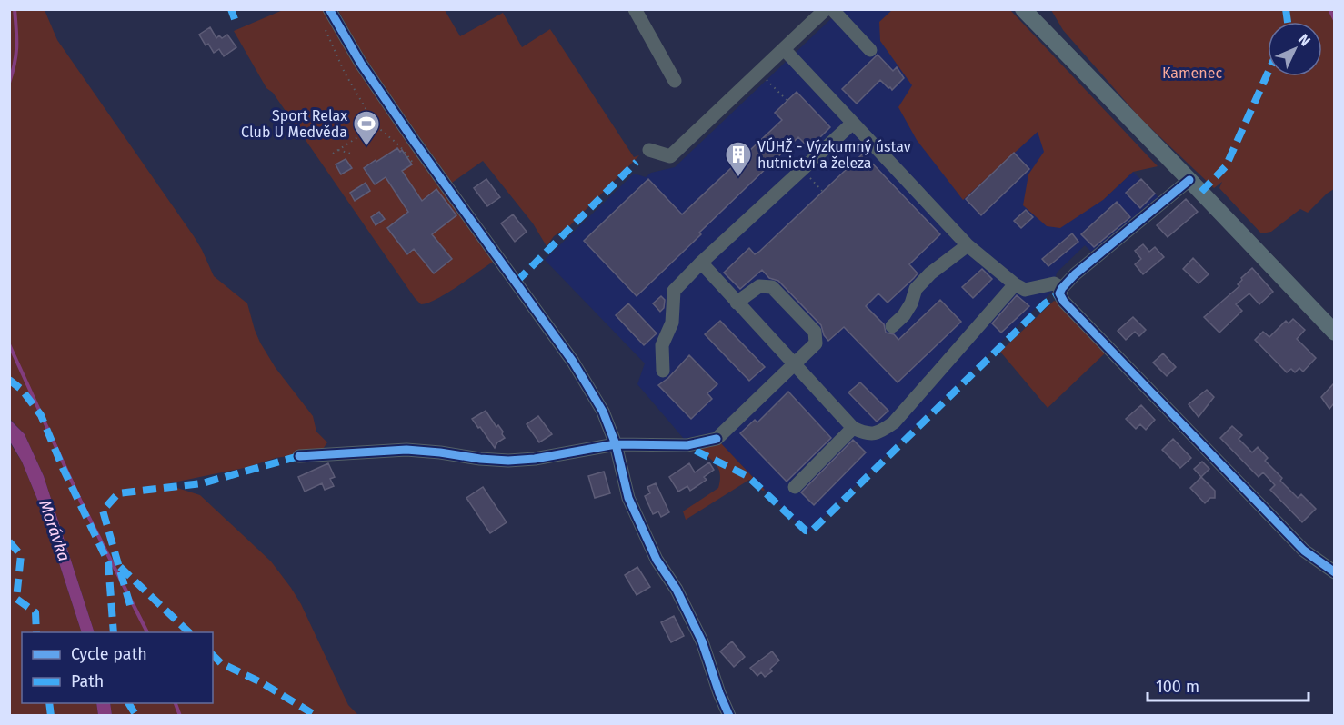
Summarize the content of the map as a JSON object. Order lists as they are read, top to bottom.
{
  "water": ["Morávka"],
  "parks": ["Kamenec"],
  "places": {
    "sports": ["Sport Relax Club U Medvěda"],
    "building": ["VÚHŽ - Výzkumný ústav hutnictví a železa"]
  },
  "legend": ["Cycle path", "Path"],
  "scale_bar": "100 m",
  "north": "top right"
}
